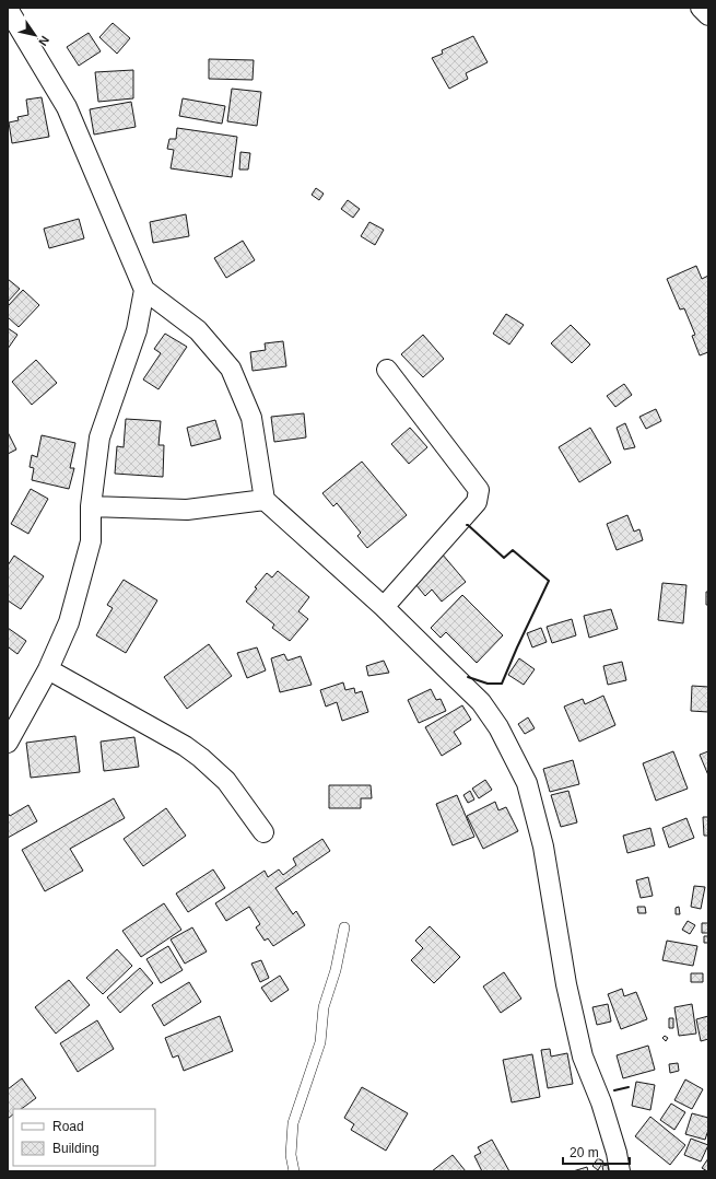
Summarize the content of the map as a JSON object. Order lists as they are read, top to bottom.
{
  "legend": ["Road", "Building"],
  "scale_bar": "20 m",
  "north": "bottom right"
}
